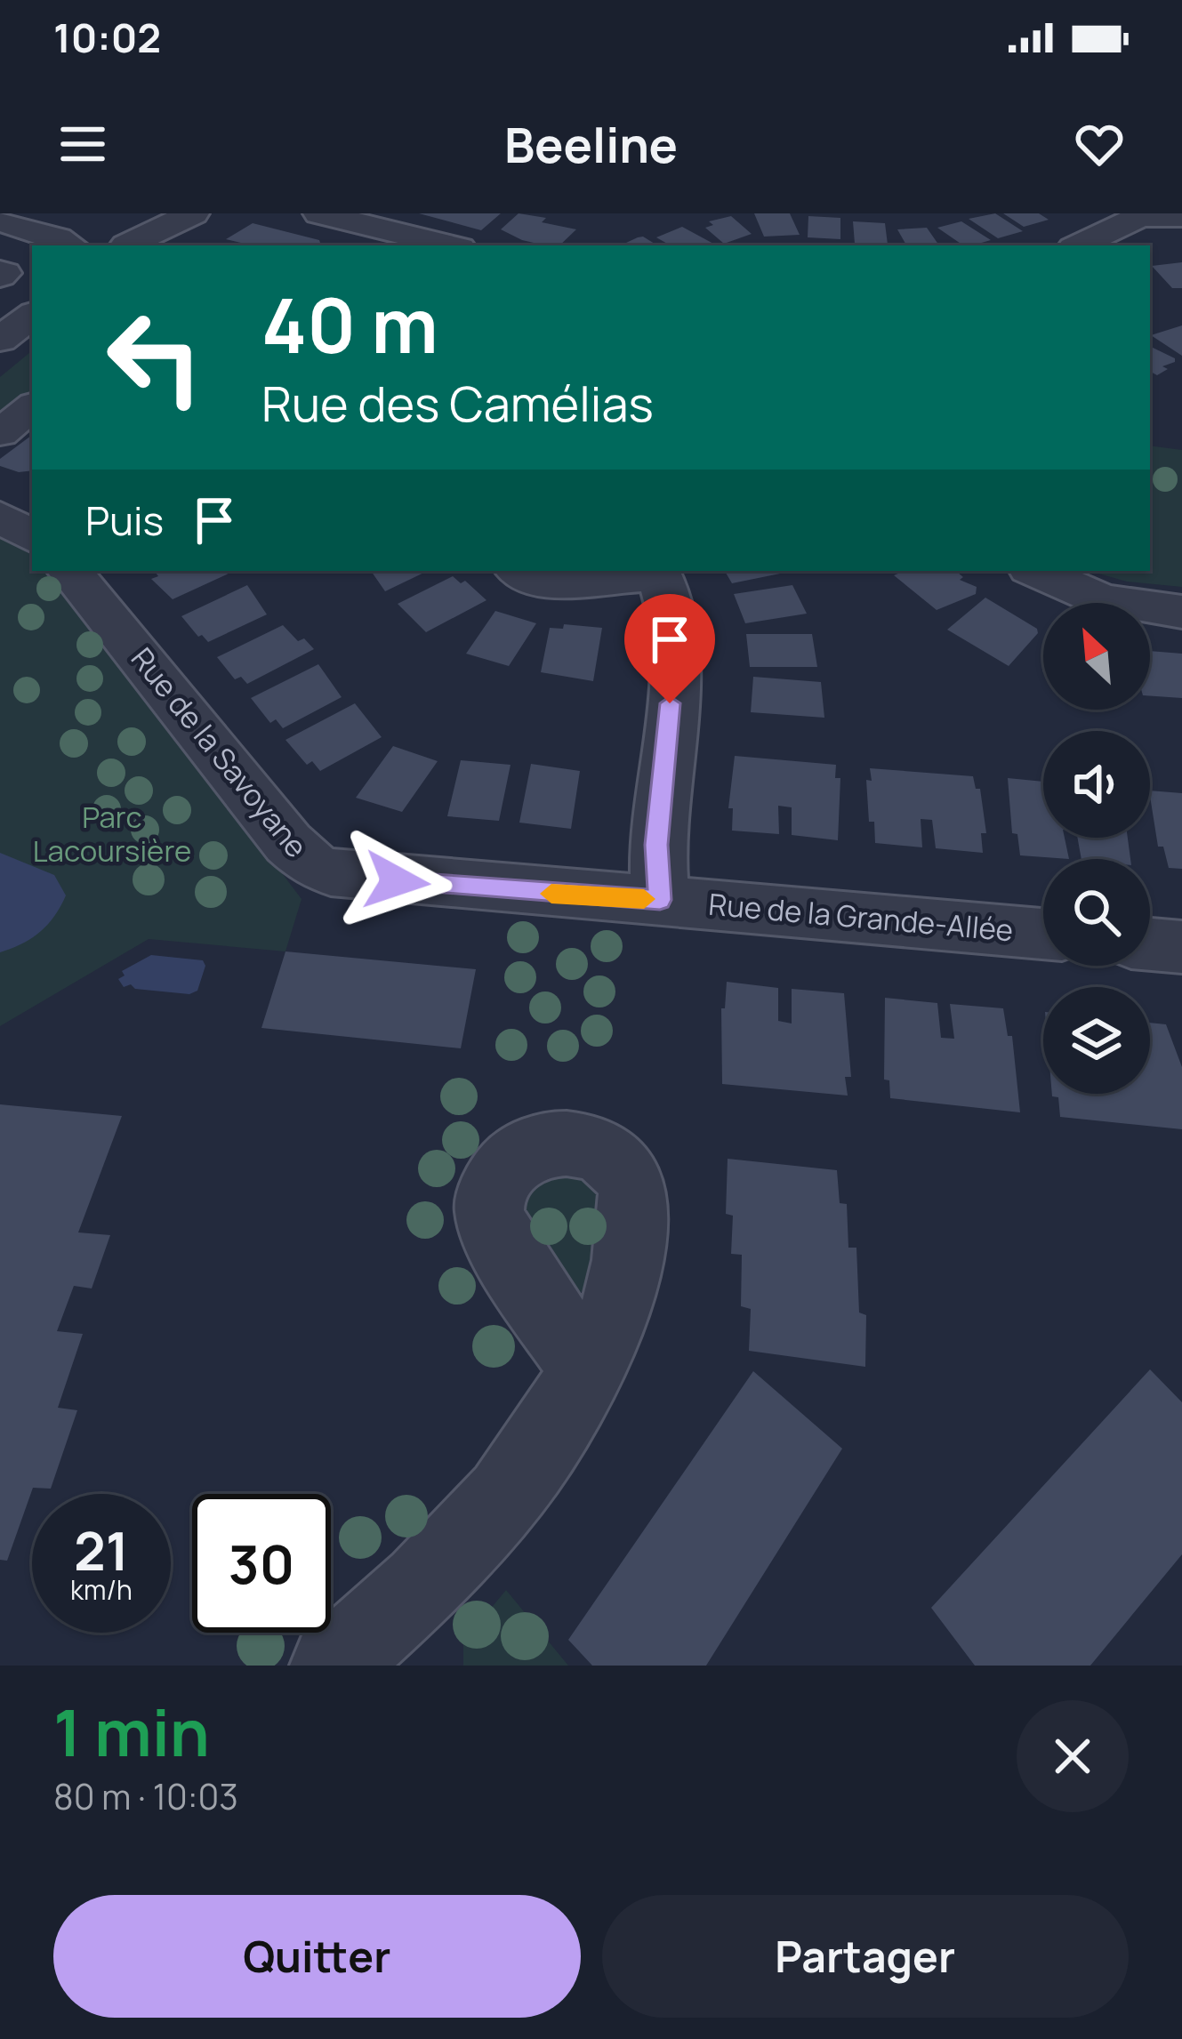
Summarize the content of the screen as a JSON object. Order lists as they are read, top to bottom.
{
  "streets": {
    "street": ["Rue de la Savoyane", "Rue de la Grande-Allée"]
  },
  "crossings": [
    ["Rue de la Savoyane", "Rue de la Grande-Allée"]
  ],
  "parks": ["Parc Lacoursière"],
  "north": "top left",
  "page": {
    "status": "10:02",
    "header": "Beeline",
    "turn": ["40 m", "Rue des Camélias"],
    "then": "Puis",
    "speed": "21 km/h",
    "limit": "30",
    "heading": ["1 min", "80 m · 10:03"],
    "buttons": ["Quitter", "Partager"]
  }
}
